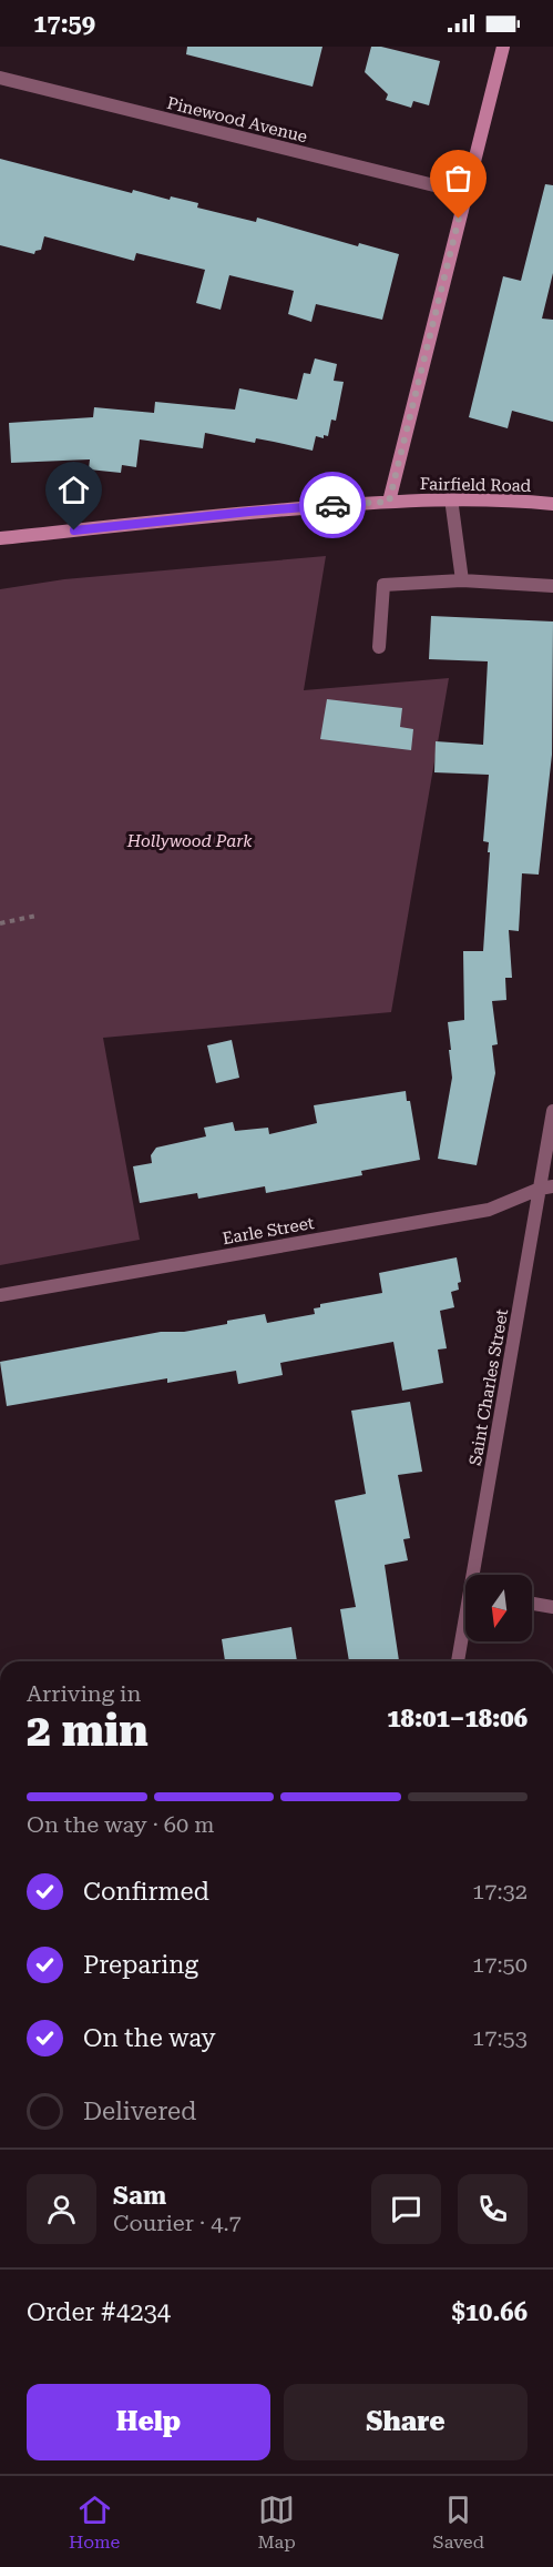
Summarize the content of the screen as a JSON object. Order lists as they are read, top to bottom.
{
  "streets": {
    "street": [
      "Pinewood Avenue",
      "Fairfield Road",
      "Earle Street",
      "Saint Charles Street"
    ]
  },
  "crossings": [
    ["Earle Street", "Saint Charles Street"]
  ],
  "parks": ["Hollywood Park"],
  "north": "bottom",
  "page": {
    "status": "17:59",
    "heading": ["2 min", "Arriving in", "18:01–18:06"],
    "panel": [
      "Sam",
      "Courier · 4.7",
      "Order #4234",
      "$10.66"
    ],
    "bar": "On the way · 60 m",
    "list": [
      ["Confirmed", "17:32"],
      ["Preparing", "17:50"],
      ["On the way", "17:53"],
      "Delivered"
    ],
    "buttons": ["Help", "Share"],
    "tabs": ["Home", "Map", "Saved"]
  }
}
